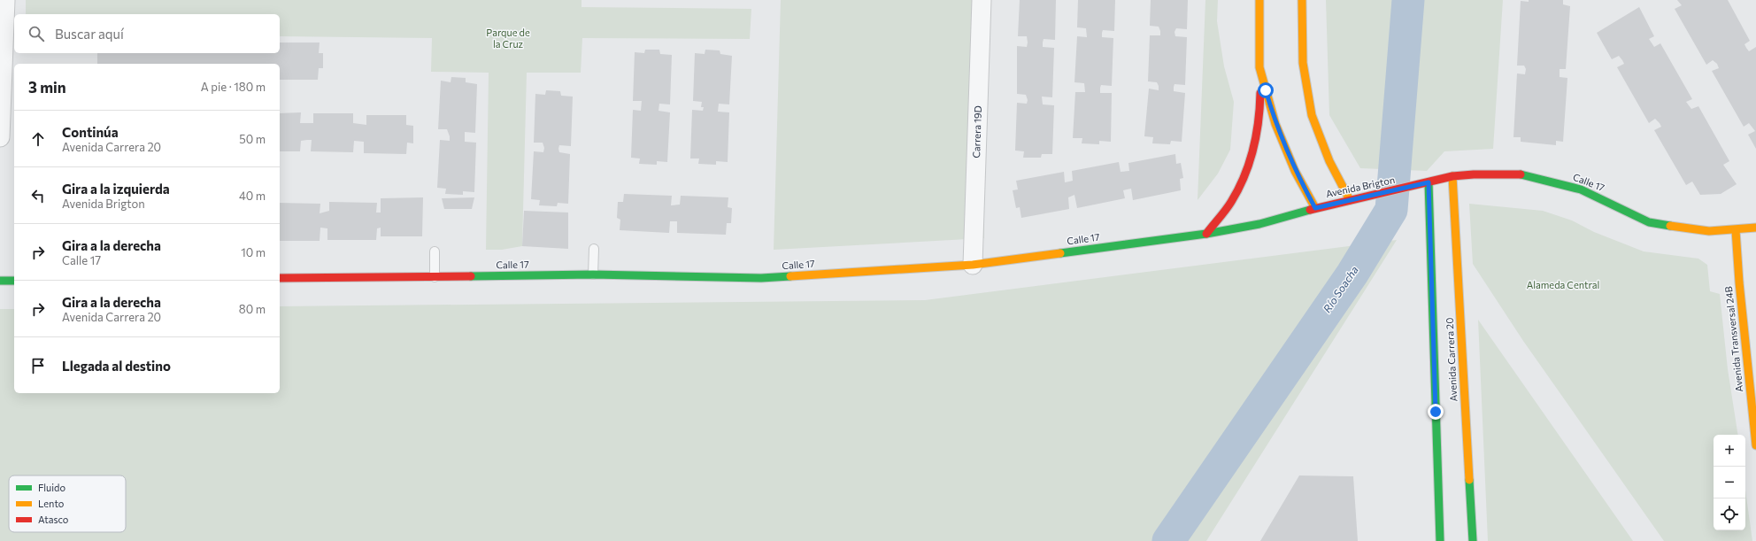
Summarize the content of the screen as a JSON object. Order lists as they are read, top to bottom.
{
  "streets": {
    "street": [
      "Carrera 19D",
      "Calle 17",
      "Avenida Brigton",
      "Avenida Transversal 24B",
      "Avenida Carrera 20"
    ]
  },
  "crossings": [
    ["Carrera 19D", "Calle 17"],
    ["Calle 17", "Avenida Brigton"],
    ["Calle 17", "Avenida Transversal 24B"],
    ["Calle 17", "Avenida Carrera 20"]
  ],
  "water": ["Río Soacha"],
  "parks": ["Parque de la Cruz", "Alameda Central"],
  "legend": ["Fluido", "Lento", "Atasco"],
  "page": {
    "search": "Buscar aquí",
    "heading": ["3 min", "A pie · 180 m"],
    "list": [
      ["Continúa", "Avenida Carrera 20", "50 m"],
      ["Gira a la izquierda", "Avenida Brigton", "40 m"],
      ["Gira a la derecha", "Calle 17", "10 m"],
      ["Gira a la derecha", "Avenida Carrera 20", "80 m"],
      "Llegada al destino"
    ],
    "map_buttons": ["+", "−"]
  }
}
